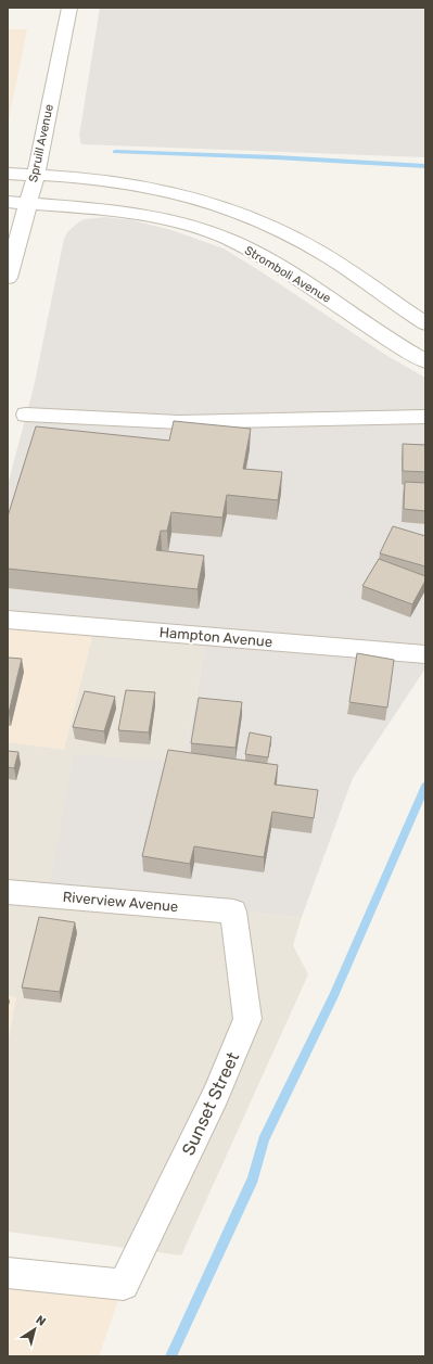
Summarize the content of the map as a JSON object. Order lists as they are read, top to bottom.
{
  "streets": {
    "street": [
      "Spruill Avenue",
      "Stromboli Avenue",
      "Hampton Avenue",
      "Riverview Avenue",
      "Sunset Street"
    ]
  },
  "crossings": [
    ["Spruill Avenue", "Stromboli Avenue"],
    ["Riverview Avenue", "Sunset Street"]
  ],
  "north": "top right"
}
